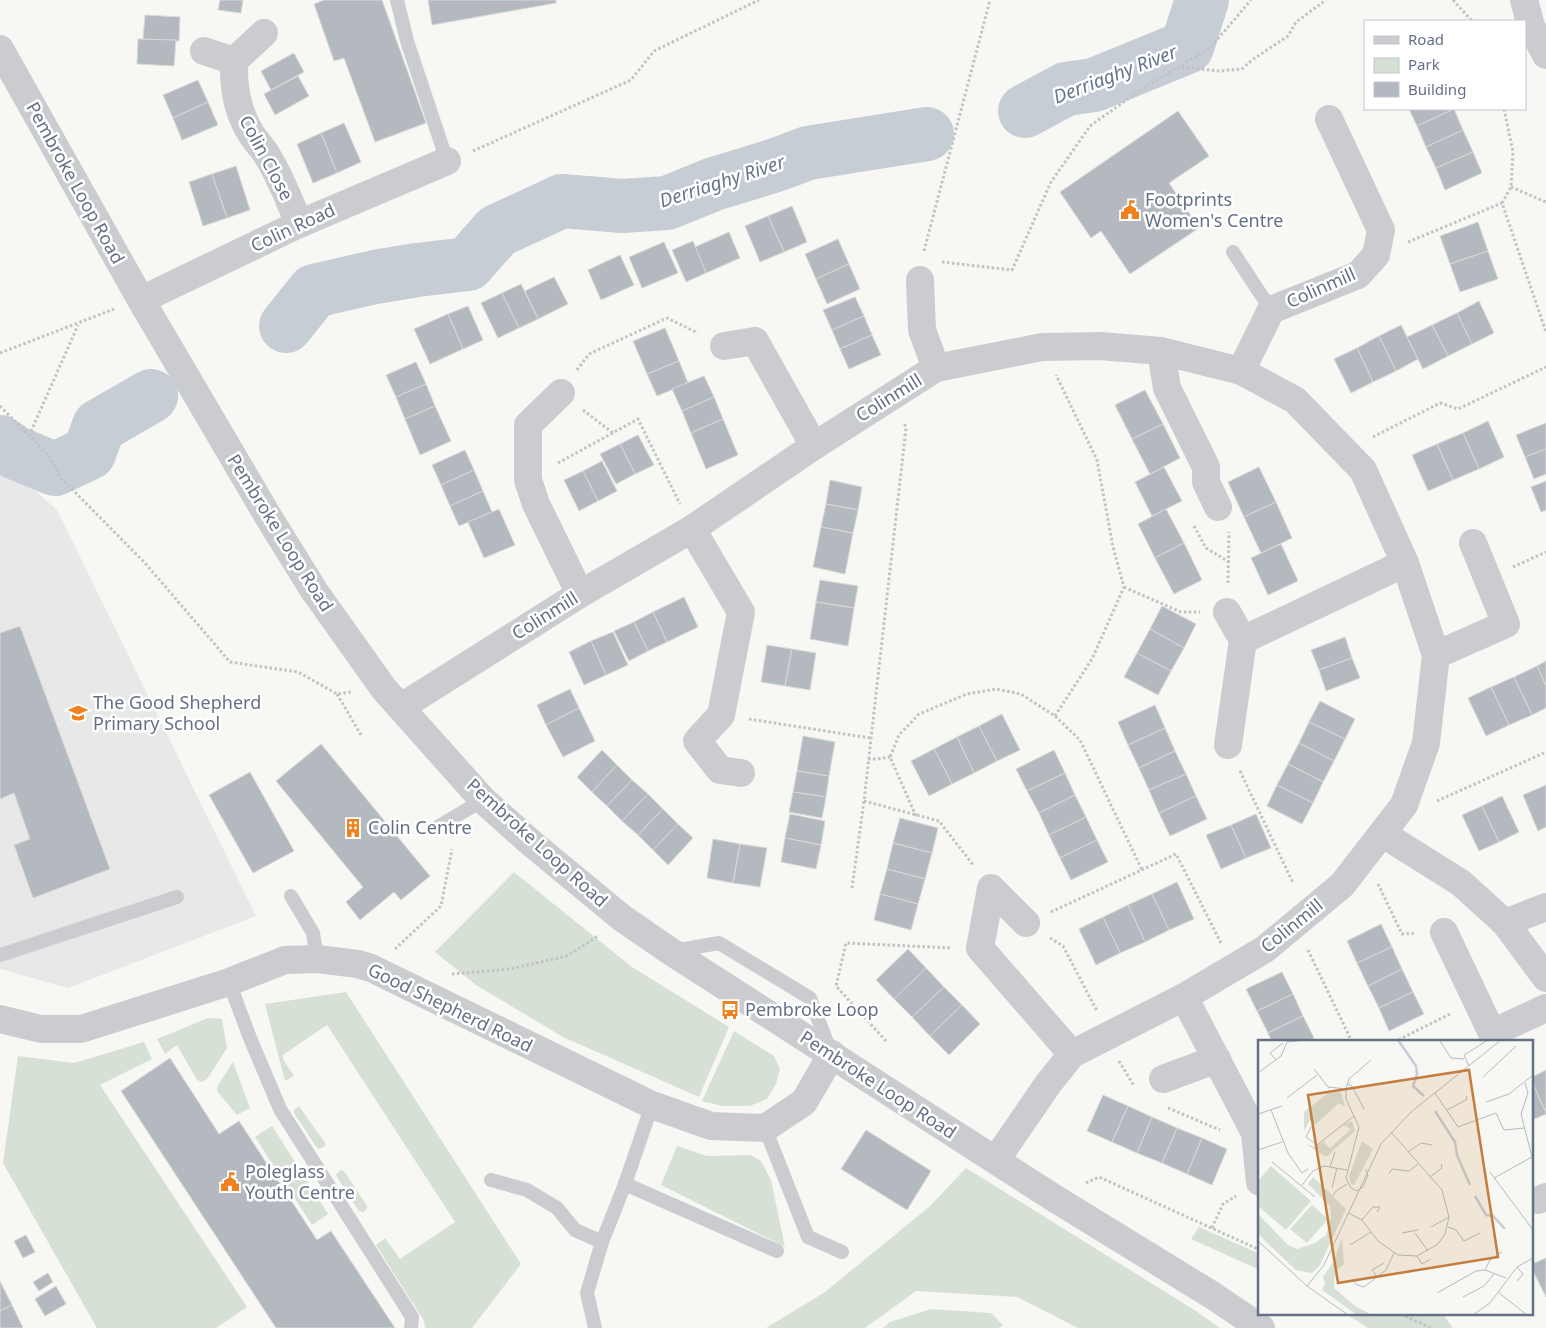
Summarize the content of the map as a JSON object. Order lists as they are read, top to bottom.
{
  "streets": {
    "street": [
      "Colin Close",
      "Pembroke Loop Road",
      "Colin Road",
      "Colinmill",
      "Good Shepherd Road"
    ]
  },
  "crossings": [
    ["Colin Close", "Colin Road"],
    ["Pembroke Loop Road", "Colin Road"],
    ["Pembroke Loop Road", "Colinmill"]
  ],
  "water": ["Derriaghy River"],
  "places": {
    "public building": ["Footprints Women's Centre", "Poleglass Youth Centre"],
    "school or university": ["The Good Shepherd Primary School"],
    "building": ["Colin Centre"],
    "bus stop": ["Pembroke Loop"]
  },
  "legend": ["Road", "Park", "Building"]
}
